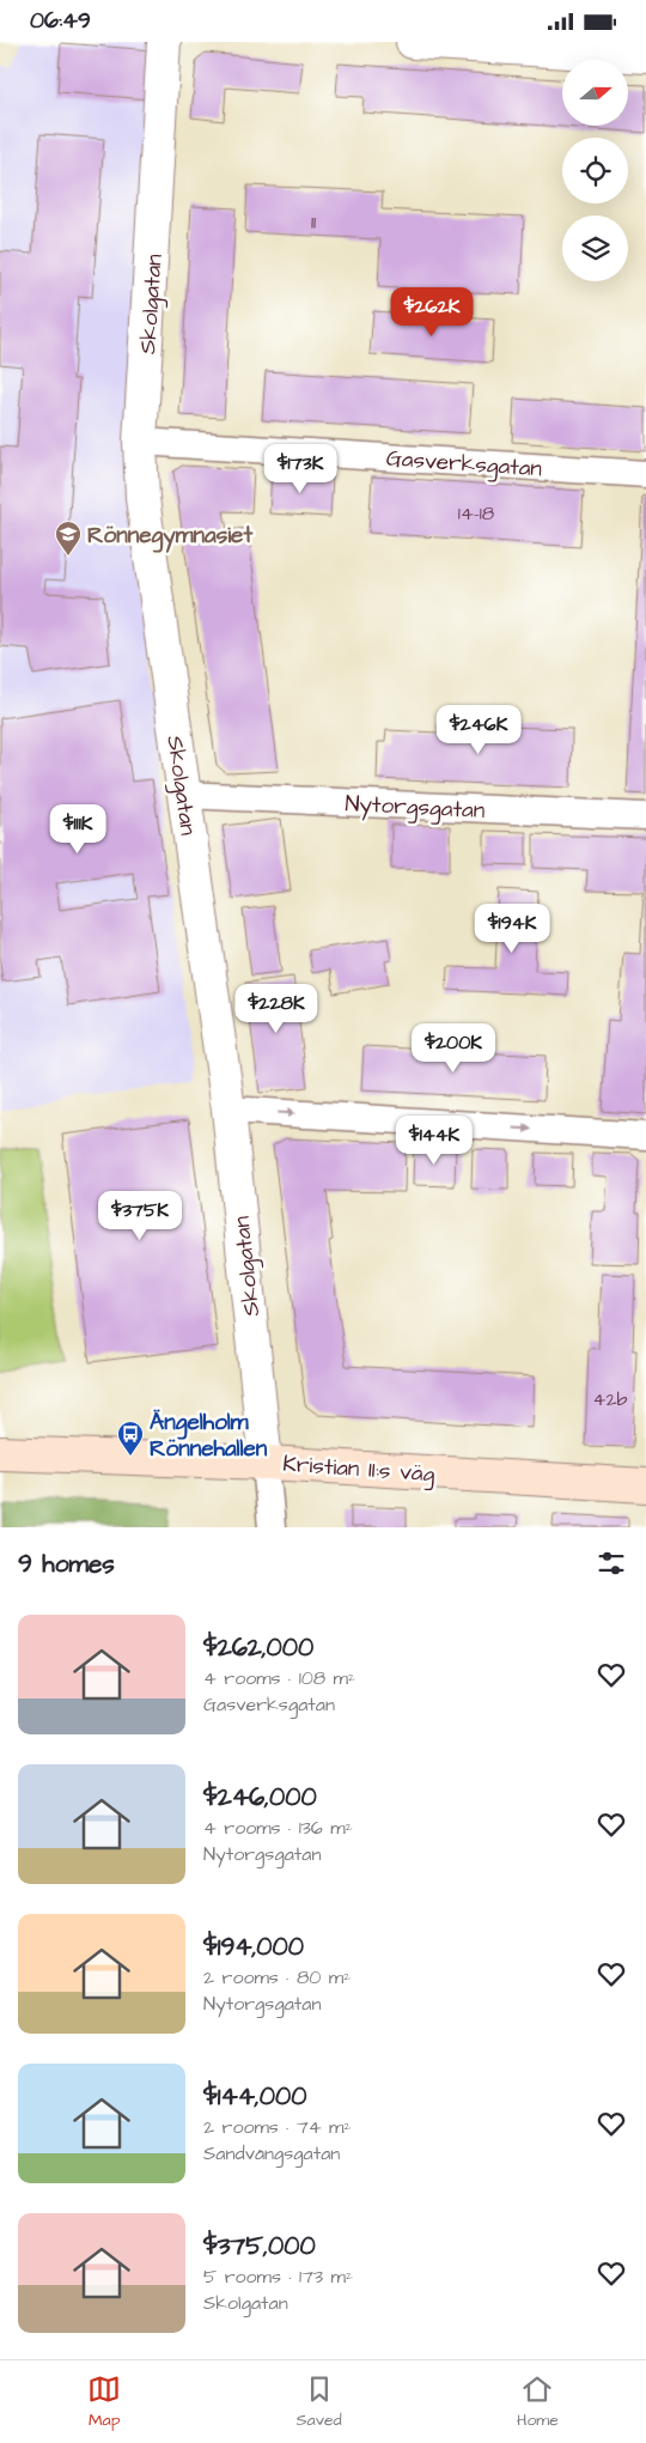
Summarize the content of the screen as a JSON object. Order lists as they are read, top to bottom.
{
  "streets": {
    "main road": ["Kristian II:s väg"],
    "street": ["Skolgatan", "Gasverksgatan", "Nytorgsgatan"]
  },
  "crossings": [
    ["Skolgatan", "Gasverksgatan"],
    ["Skolgatan", "Nytorgsgatan"],
    ["Skolgatan", "Kristian II:s väg"]
  ],
  "places": {
    "school or university": ["Rönnegymnasiet"],
    "bus stop": ["Ängelholm Rönnehallen"]
  },
  "house_numbers": ["11", "14-18", "42b"],
  "north": "right",
  "page": {
    "status": "06:49",
    "price": [
      "$262K",
      "$173K",
      "$246K",
      "$111K",
      "$194K",
      "$228K",
      "$200K",
      "$144K",
      "$375K"
    ],
    "heading": "9 homes",
    "list": [
      {
        "name": "$262,000",
        "note": "4 rooms · 108 m² · Gasverksgatan"
      },
      {
        "name": "$246,000",
        "note": "4 rooms · 136 m² · Nytorgsgatan"
      },
      {
        "name": "$194,000",
        "note": "2 rooms · 80 m² · Nytorgsgatan"
      },
      {
        "name": "$144,000",
        "note": "2 rooms · 74 m² · Sandvångsgatan"
      },
      {
        "name": "$375,000",
        "note": "5 rooms · 173 m² · Skolgatan"
      }
    ],
    "tabs": ["Map", "Saved", "Home"]
  }
}
